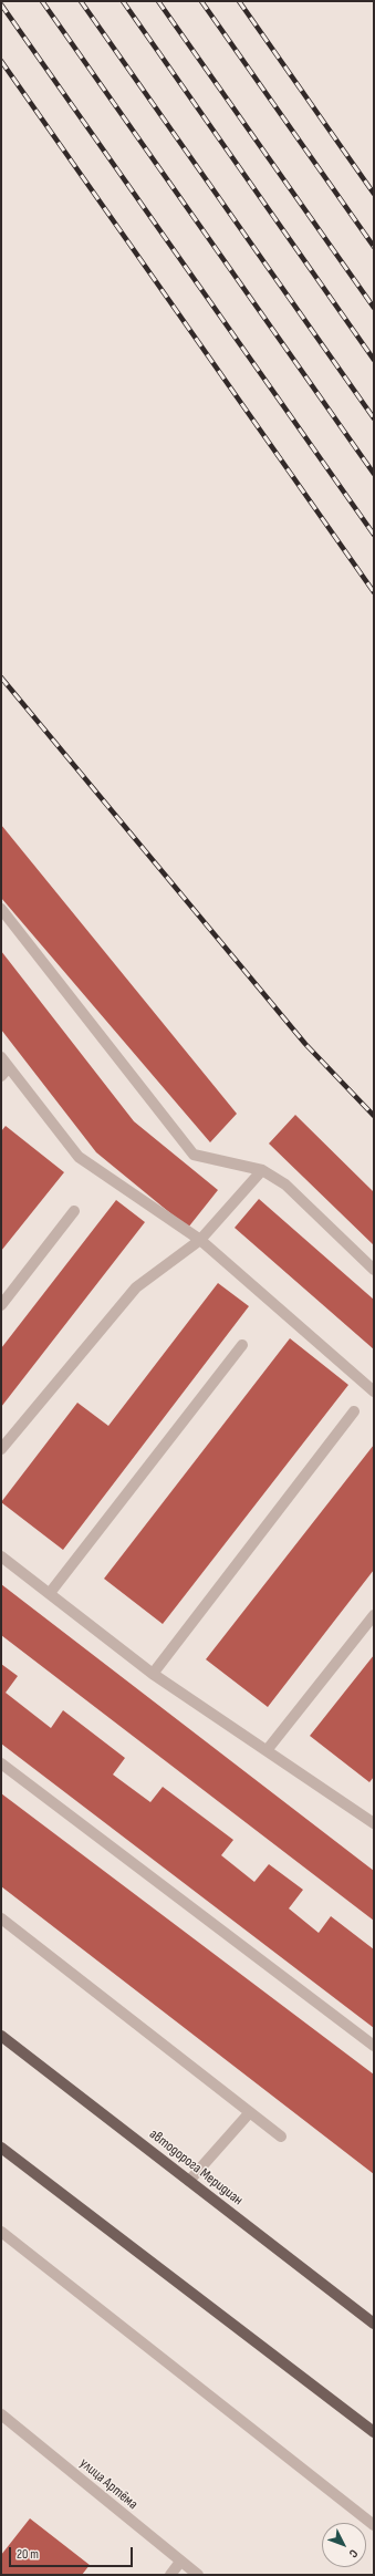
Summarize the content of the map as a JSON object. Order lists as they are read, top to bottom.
{
  "streets": {
    "main road": ["автодорога Меридиан"],
    "street": ["улица Артёма"]
  },
  "scale_bar": "20 m",
  "north": "bottom right"
}
